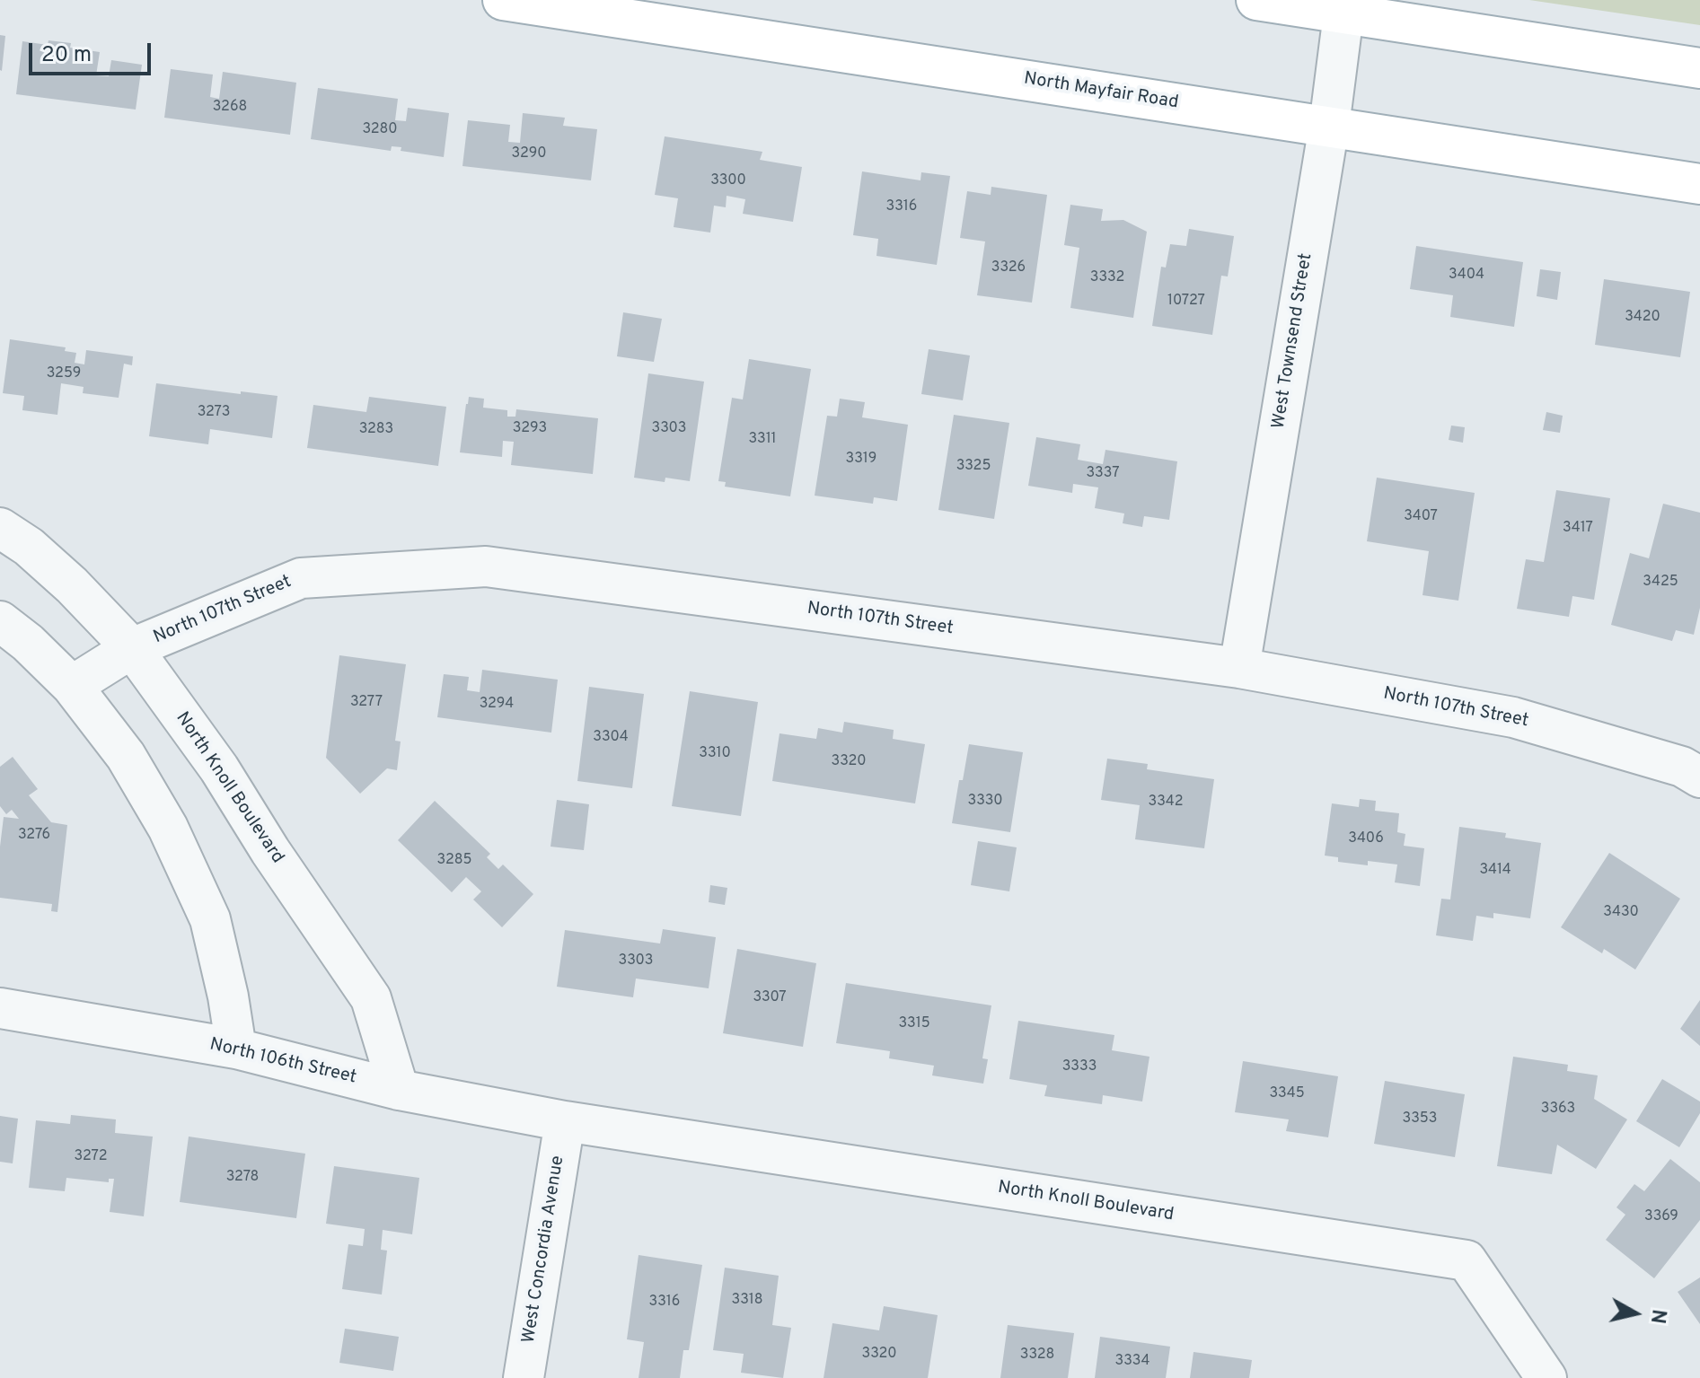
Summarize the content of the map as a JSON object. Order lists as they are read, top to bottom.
{
  "streets": {
    "main road": ["North Mayfair Road"],
    "street": [
      "West Townsend Street",
      "North 107th Street",
      "North Knoll Boulevard",
      "North 106th Street",
      "West Concordia Avenue"
    ]
  },
  "crossings": [
    ["North Mayfair Road", "West Townsend Street"],
    ["West Townsend Street", "North 107th Street"],
    ["North 107th Street", "North Knoll Boulevard"],
    ["North Knoll Boulevard", "North 106th Street"],
    ["North Knoll Boulevard", "West Concordia Avenue"],
    ["North 106th Street", "West Concordia Avenue"]
  ],
  "house_numbers": [
    "3268",
    "3280",
    "3290",
    "3300",
    "3316",
    "3326",
    "3404",
    "3332",
    "10727",
    "3420",
    "3259",
    "3273",
    "3293",
    "3303",
    "3283",
    "3311",
    "3319",
    "3325",
    "3337",
    "3407",
    "3417",
    "3425",
    "3277",
    "3294",
    "3304",
    "3310",
    "3320",
    "3330",
    "3342",
    "3276",
    "3406",
    "3285",
    "3414",
    "3430",
    "3303",
    "3307",
    "3315",
    "3333",
    "3345",
    "3363",
    "3353",
    "3272",
    "3278",
    "3369",
    "3318",
    "3316",
    "3320",
    "3328",
    "3334"
  ],
  "scale_bar": "20 m",
  "north": "right"
}
